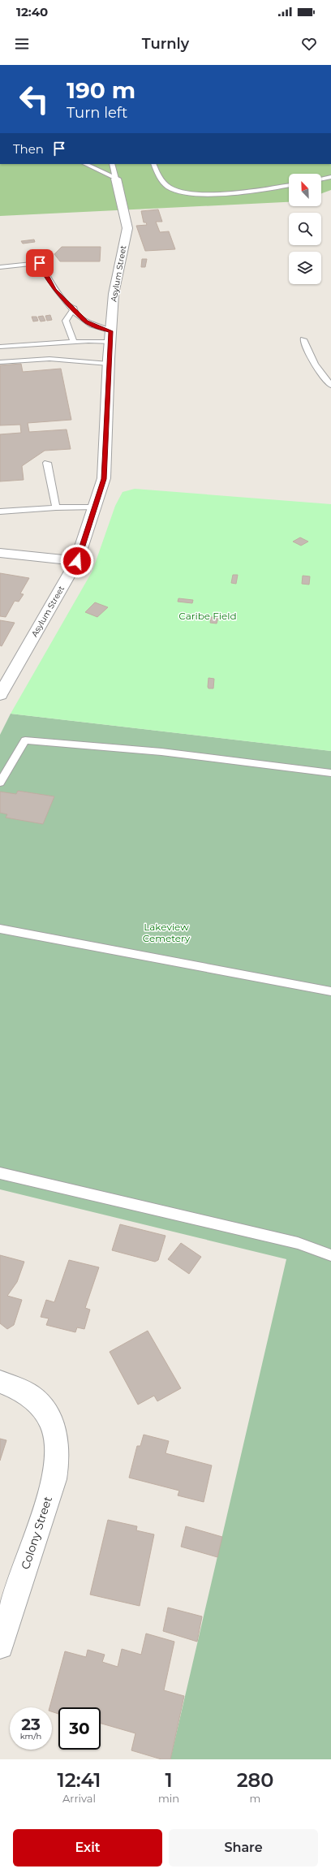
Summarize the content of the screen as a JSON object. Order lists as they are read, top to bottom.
{
  "streets": {
    "street": ["Asylum Street", "Colony Street"]
  },
  "parks": ["Caribe Field", "Lakeview Cemetery"],
  "north": "top left",
  "page": {
    "status": "12:40",
    "header": "Turnly",
    "turn": ["190 m", "Turn left"],
    "then": "Then",
    "speed": "23 km/h",
    "limit": "30",
    "eta": [
      "12:41",
      "Arrival",
      "1",
      "min",
      "280",
      "m"
    ],
    "buttons": ["Exit", "Share"]
  }
}
